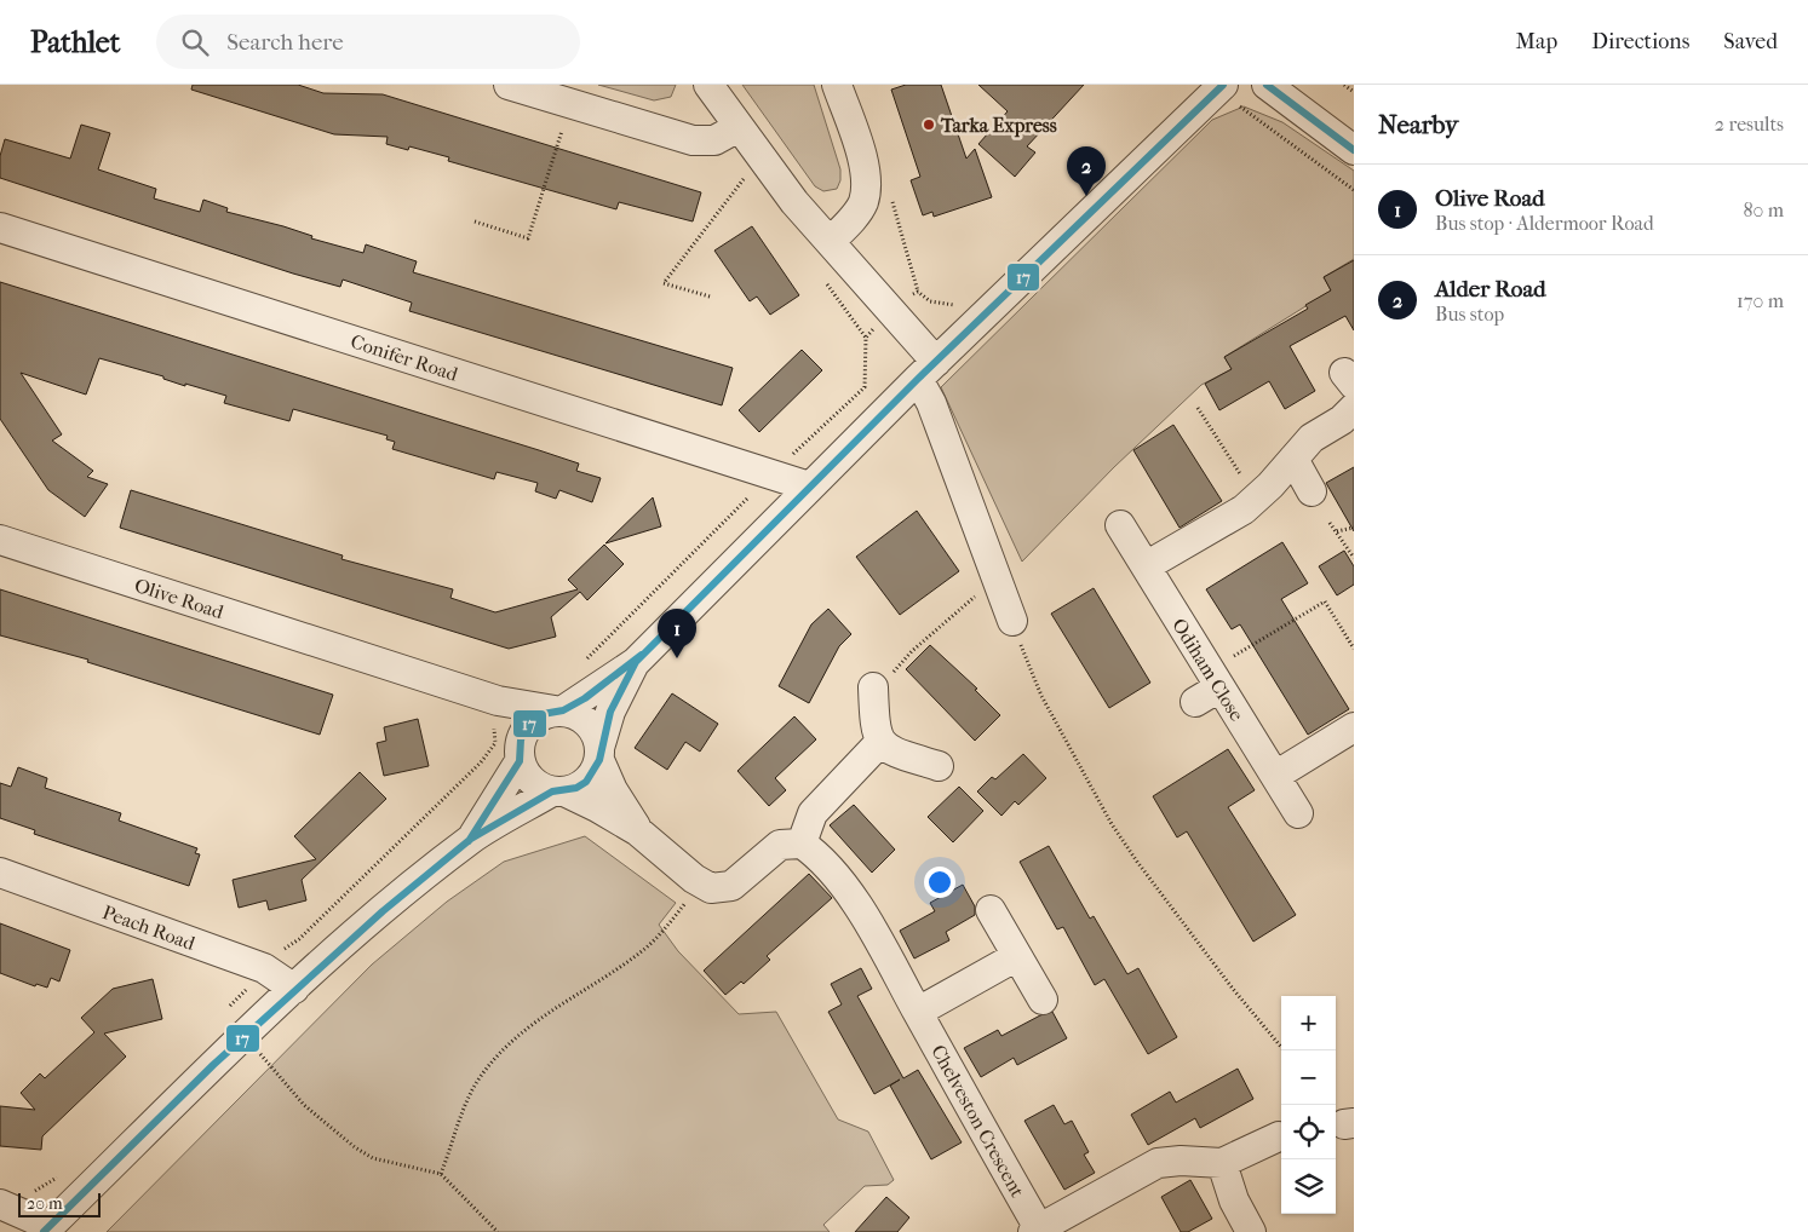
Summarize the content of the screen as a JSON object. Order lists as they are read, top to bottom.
{
  "streets": {
    "street": [
      "Conifer Road",
      "Olive Road",
      "Odiham Close",
      "Peach Road",
      "Chelveston Crescent"
    ]
  },
  "places": ["Tarka Express"],
  "lines": ["transit line 17"],
  "scale_bar": "20 m",
  "page": {
    "header": "Pathlet",
    "search": "Search here",
    "nav": ["Map", "Directions", "Saved"],
    "heading": ["Nearby", "2 results"],
    "pins": ["2", "1"],
    "list": [
      {
        "mark": "1",
        "name": "Olive Road",
        "note": "Bus stop · Aldermoor Road",
        "value": "80 m"
      },
      {
        "mark": "2",
        "name": "Alder Road",
        "note": "Bus stop",
        "value": "170 m"
      }
    ],
    "map_buttons": ["+", "−"],
    "scale": "20 m"
  }
}
